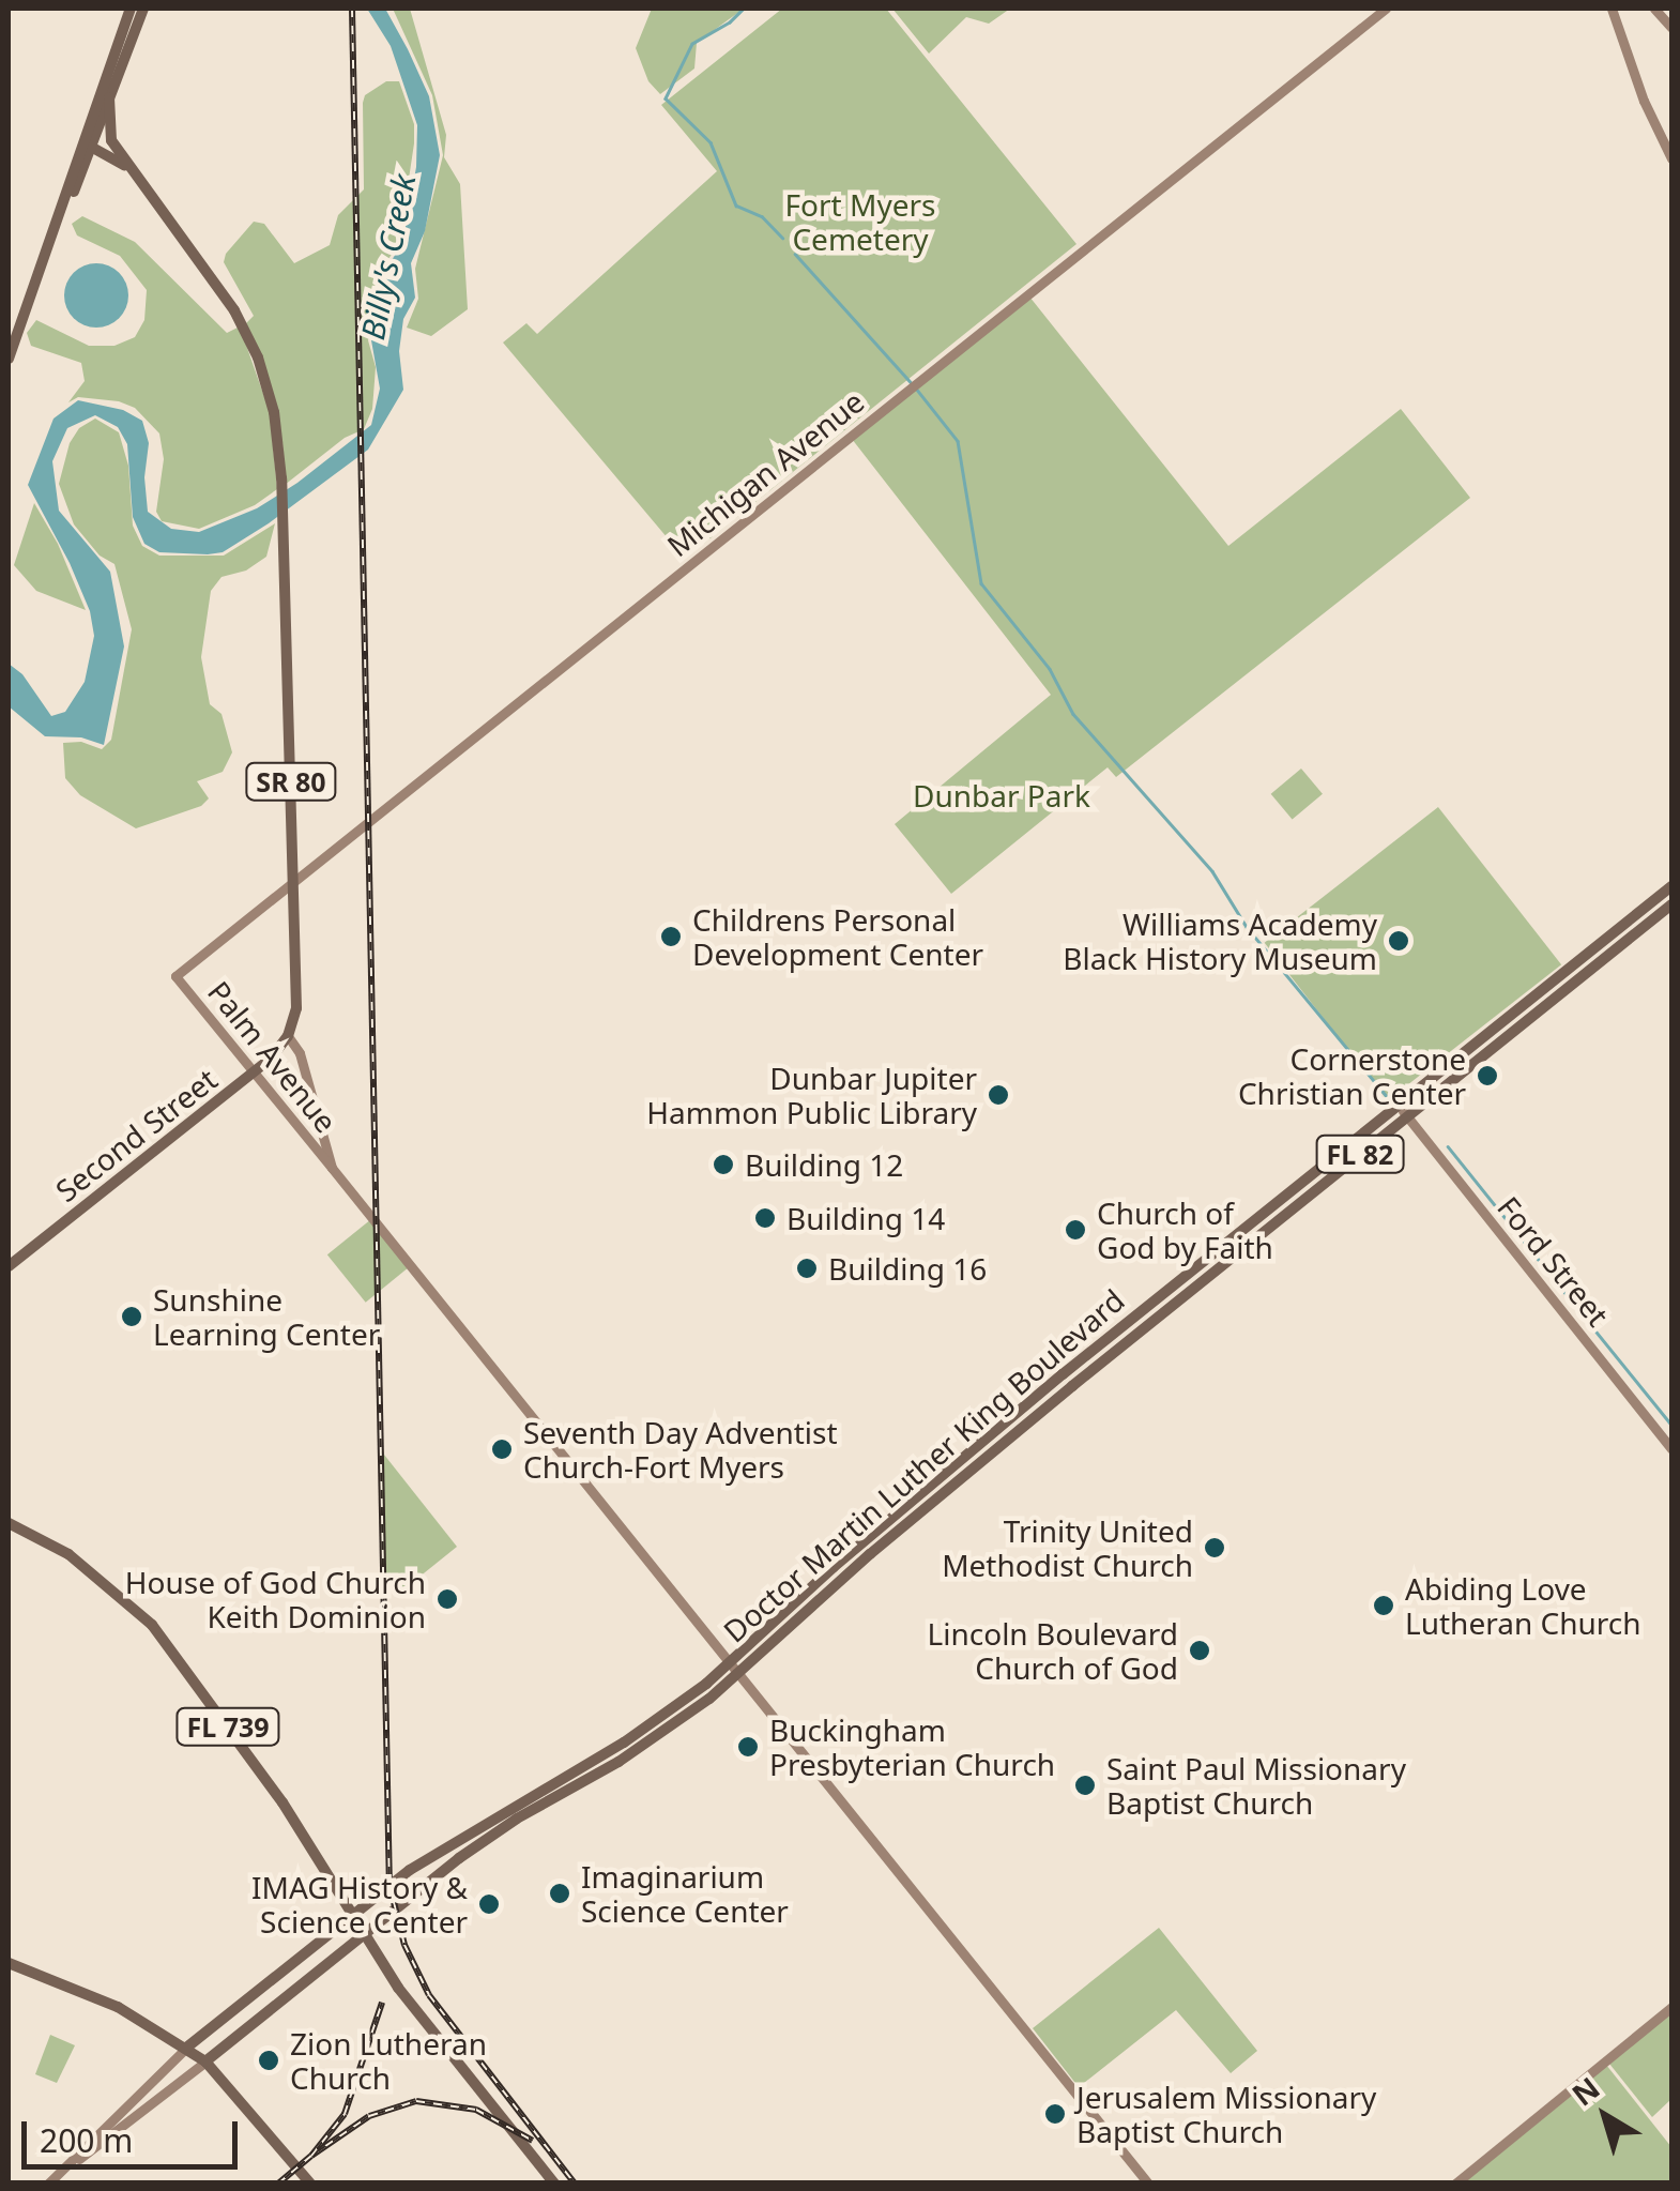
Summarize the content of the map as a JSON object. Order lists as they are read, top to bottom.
{
  "streets": {
    "main road": [
      "SR 80",
      "Second Street",
      "FL 82",
      "Doctor Martin Luther King Boulevard",
      "FL 739"
    ],
    "street": ["Michigan Avenue", "Palm Avenue", "Ford Street"]
  },
  "crossings": [
    ["Michigan Avenue", "SR 80"],
    ["Michigan Avenue", "Palm Avenue"],
    ["SR 80", "Second Street"],
    ["Palm Avenue", "Second Street"],
    ["Palm Avenue", "Doctor Martin Luther King Boulevard"],
    ["FL 82", "Doctor Martin Luther King Boulevard"],
    ["FL 82", "FL 739"],
    ["Ford Street", "Doctor Martin Luther King Boulevard"],
    ["Doctor Martin Luther King Boulevard", "FL 739"]
  ],
  "water": ["Billy's Creek"],
  "parks": ["Fort Myers Cemetery", "Dunbar Park"],
  "places": [
    "Childrens Personal Development Center",
    "Williams Academy Black History Museum",
    "Cornerstone Christian Center",
    "Dunbar Jupiter Hammon Public Library",
    "Building 12",
    "Building 14",
    "Church of God by Faith",
    "Building 16",
    "Sunshine Learning Center",
    "Seventh Day Adventist Church-Fort Myers",
    "Trinity United Methodist Church",
    "House of God Church Keith Dominion",
    "Abiding Love Lutheran Church",
    "Lincoln Boulevard Church of God",
    "Buckingham Presbyterian Church",
    "Saint Paul Missionary Baptist Church",
    "Imaginarium Science Center",
    "IMAG History & Science Center",
    "Zion Lutheran Church",
    "Jerusalem Missionary Baptist Church"
  ],
  "scale_bar": "200 m",
  "north": "top left"
}
